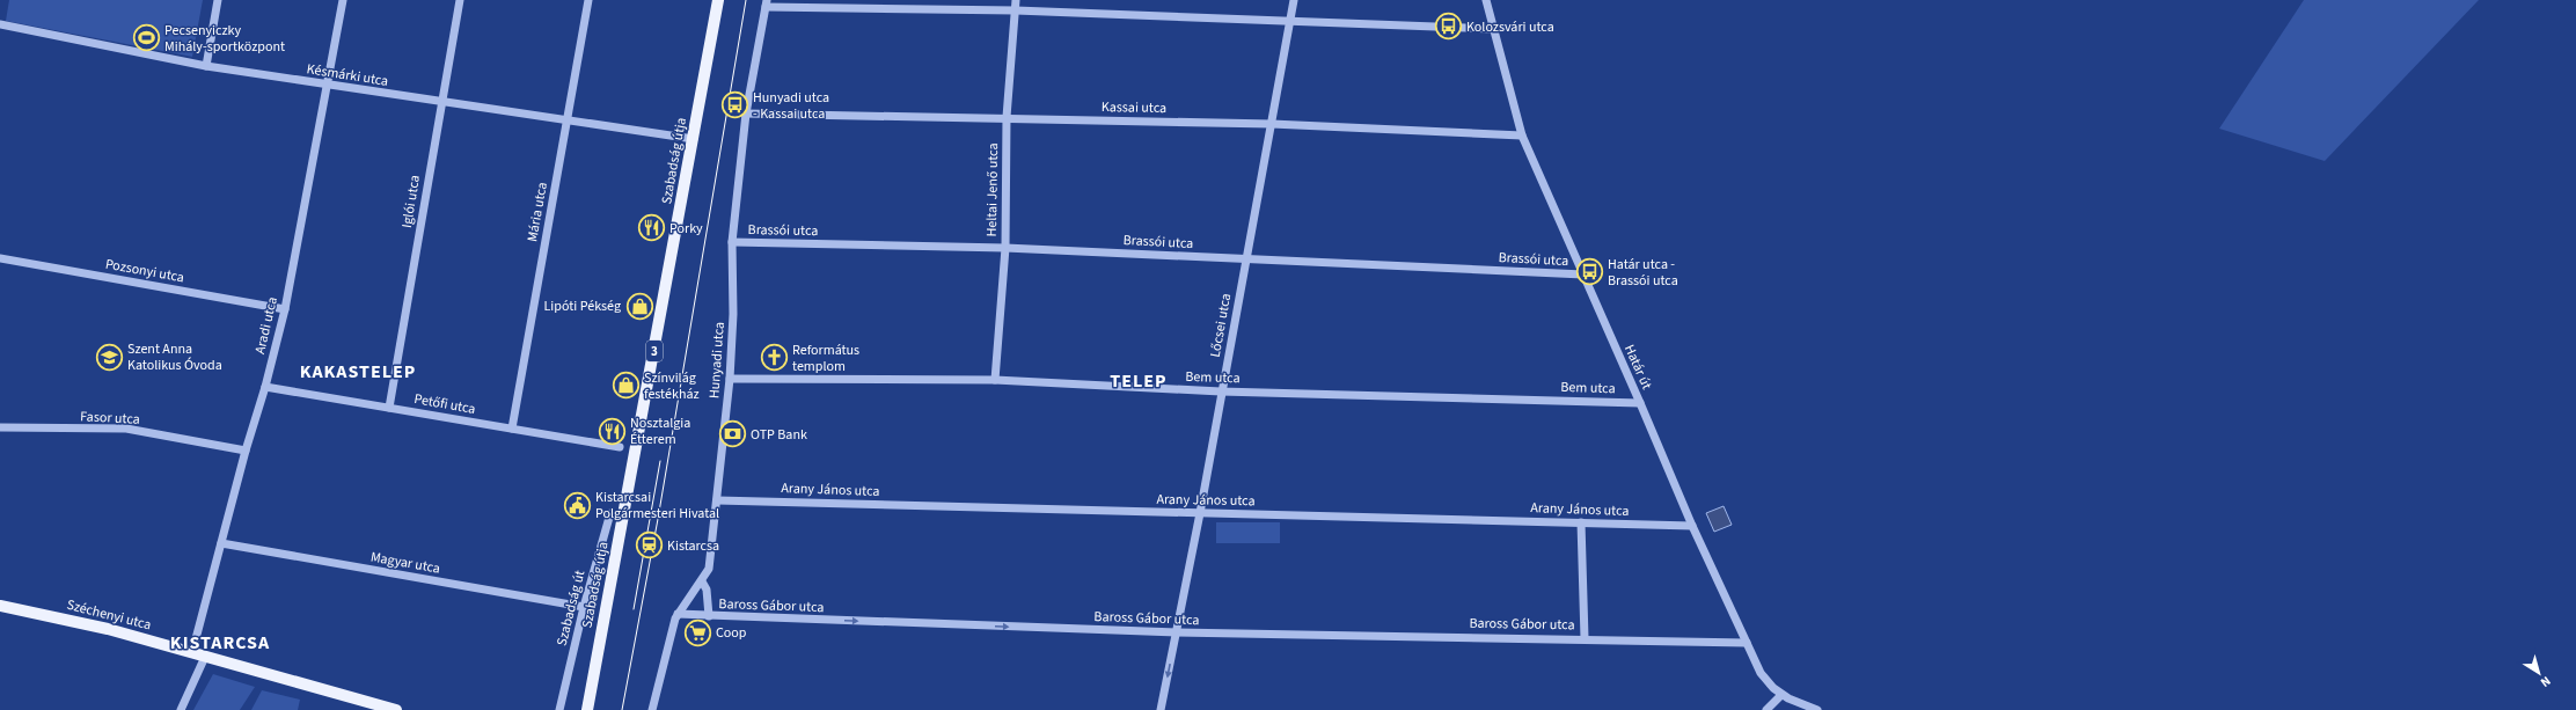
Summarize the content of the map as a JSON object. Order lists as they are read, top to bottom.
{
  "streets": {
    "main road": ["Szabadság útja", "3", "Széchenyi utca"],
    "street": [
      "Késmárki utca",
      "Kassai utca",
      "Heltai Jenő utca",
      "Iglói utca",
      "Mária utca",
      "Brassói utca",
      "Pozsonyi utca",
      "Aradi utca",
      "Lőcsei utca",
      "Hunyadi utca",
      "Határ út",
      "Bem utca",
      "Petőfi utca",
      "Fasor utca",
      "Arany János utca",
      "Magyar utca",
      "Baross Gábor utca",
      "Szabadság út"
    ]
  },
  "crossings": [
    ["Késmárki utca", "Szabadság útja"],
    ["Késmárki utca", "Iglói utca"],
    ["Késmárki utca", "Mária utca"],
    ["Késmárki utca", "Aradi utca"],
    ["Kassai utca", "Heltai Jenő utca"],
    ["Kassai utca", "Lőcsei utca"],
    ["Kassai utca", "Hunyadi utca"],
    ["Kassai utca", "Határ út"],
    ["Heltai Jenő utca", "Brassói utca"],
    ["Heltai Jenő utca", "Bem utca"],
    ["Iglói utca", "Petőfi utca"],
    ["Mária utca", "Petőfi utca"],
    ["Brassói utca", "Lőcsei utca"],
    ["Brassói utca", "Hunyadi utca"],
    ["Brassói utca", "Határ út"],
    ["Pozsonyi utca", "Aradi utca"],
    ["Aradi utca", "Petőfi utca"],
    ["Aradi utca", "Fasor utca"],
    ["Aradi utca", "Magyar utca"],
    ["Aradi utca", "Széchenyi utca"],
    ["Lőcsei utca", "Bem utca"],
    ["Lőcsei utca", "Arany János utca"],
    ["Lőcsei utca", "Baross Gábor utca"],
    ["Hunyadi utca", "Bem utca"],
    ["Hunyadi utca", "Arany János utca"],
    ["Hunyadi utca", "Baross Gábor utca"],
    ["Határ út", "Bem utca"],
    ["Határ út", "Arany János utca"],
    ["Határ út", "Baross Gábor utca"],
    ["Arany János utca", "Baross Gábor utca"],
    ["Magyar utca", "Szabadság út"]
  ],
  "one_way": ["Baross Gábor utca"],
  "districts": ["KAKASTELEP", "TELEP", "KISTARCSA"],
  "places": {
    "bus stop": ["Kolozsvári utca", "Hunyadi utca - Kassai utca", "Határ utca - Brassói utca"],
    "sports": ["Pecsenyiczky Mihály-sportközpont"],
    "restaurant": ["Porky", "Nosztalgia Étterem"],
    "shop": ["Lipóti Pékség", "Színvilág festékház"],
    "school or university": ["Szent Anna Katolikus Óvoda"],
    "church": ["Református templom"],
    "bank": ["OTP Bank"],
    "public building": ["Kistarcsai Polgármesteri Hivatal"],
    "station": ["Kistarcsa"],
    "supermarket": ["Coop"]
  },
  "north": "bottom right"
}
